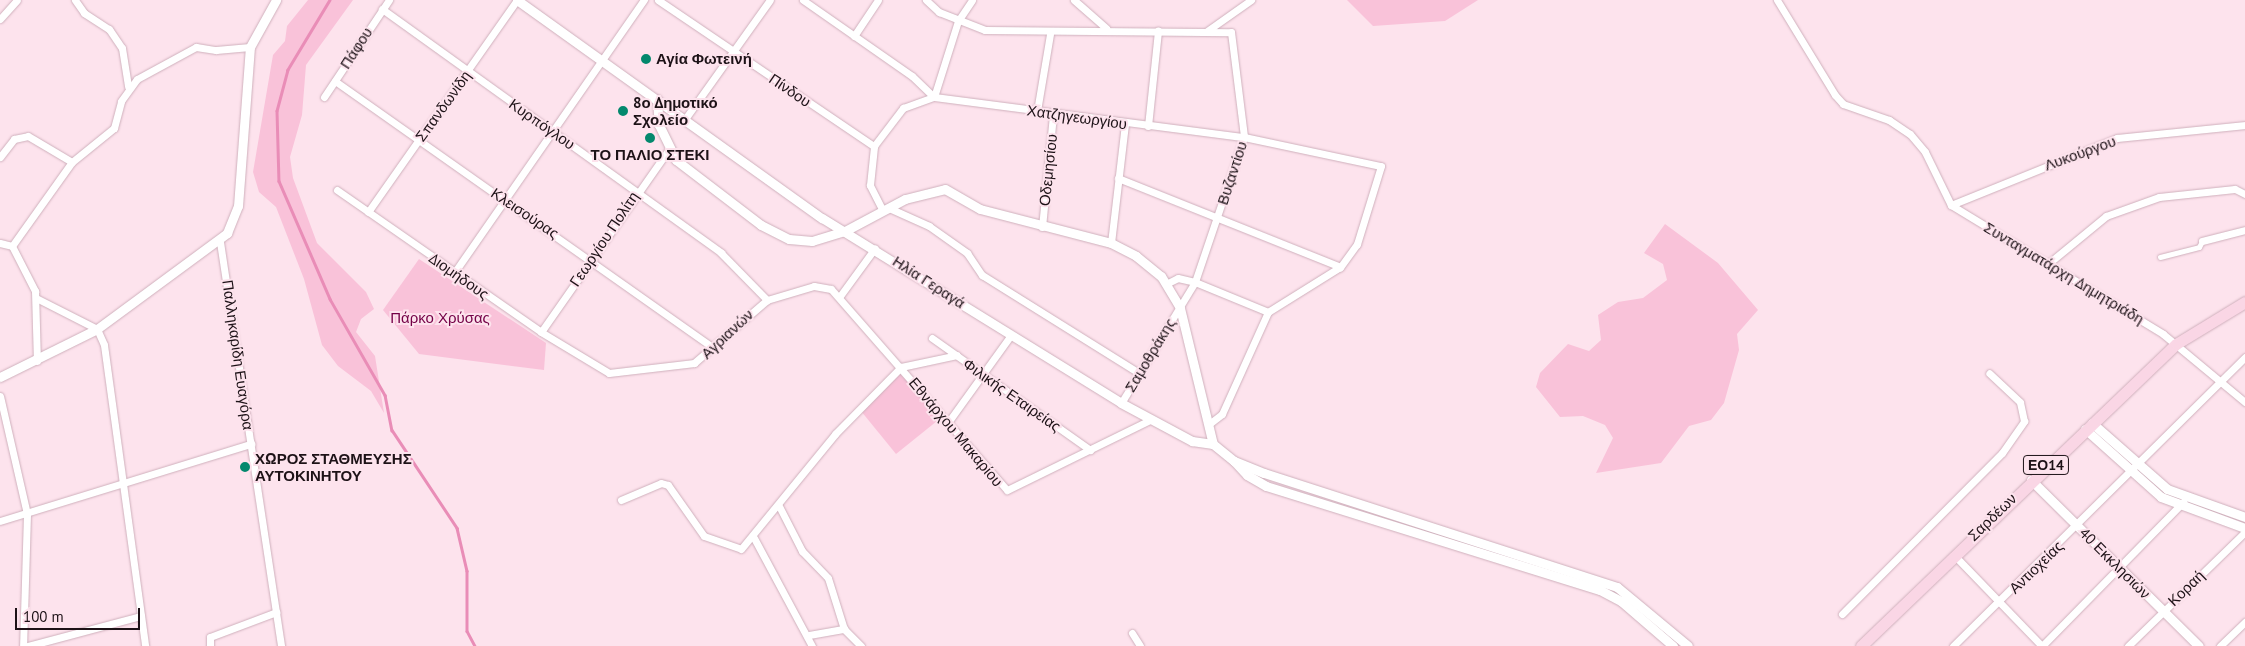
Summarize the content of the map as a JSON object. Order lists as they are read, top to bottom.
{
  "streets": {
    "main road": ["ΕΟ14", "Σαρδέων"],
    "street": [
      "Πάφου",
      "Πίνδου",
      "Σπανδωνίδη",
      "Χατζηγεωργίου",
      "Κυρπόγλου",
      "Λυκούργου",
      "Οδεμησίου",
      "Βυζαντίου",
      "Κλεισούρας",
      "Γεωργίου Πολίτη",
      "Συνταγματάρχη Δημητριάδη",
      "Διομήδους",
      "Ηλία Γεραγά",
      "Αγριανών",
      "Παλληκαρίδη Ευαγόρα",
      "Σαμοθράκης",
      "Φιλικής Εταιρείας",
      "Εθνάρχου Μακαρίου",
      "40 Εκκλησιών",
      "Αντιοχείας",
      "Κοραή"
    ]
  },
  "crossings": [
    ["Πάφου", "Κυρπόγλου"],
    ["Πάφου", "Κλεισούρας"],
    ["Σπανδωνίδη", "Κυρπόγλου"],
    ["Σπανδωνίδη", "Κλεισούρας"],
    ["Σπανδωνίδη", "Διομήδους"],
    ["Σπανδωνίδη", "Ηλία Γεραγά"],
    ["Χατζηγεωργίου", "Οδεμησίου"],
    ["Χατζηγεωργίου", "Βυζαντίου"],
    ["Κυρπόγλου", "Γεωργίου Πολίτη"],
    ["Κυρπόγλου", "Αγριανών"],
    ["Λυκούργου", "Συνταγματάρχη Δημητριάδη"],
    ["Βυζαντίου", "Σαμοθράκης"],
    ["Κλεισούρας", "Γεωργίου Πολίτη"],
    ["Κλεισούρας", "Αγριανών"],
    ["Γεωργίου Πολίτη", "Διομήδους"],
    ["Συνταγματάρχη Δημητριάδη", "Σαρδέων"],
    ["Συνταγματάρχη Δημητριάδη", "Αντιοχείας"],
    ["Διομήδους", "Αγριανών"],
    ["Ηλία Γεραγά", "Σαμοθράκης"],
    ["Ηλία Γεραγά", "Εθνάρχου Μακαρίου"],
    ["Αγριανών", "Εθνάρχου Μακαρίου"],
    ["Φιλικής Εταιρείας", "Εθνάρχου Μακαρίου"],
    ["Σαρδέων", "40 Εκκλησιών"],
    ["40 Εκκλησιών", "Αντιοχείας"],
    ["40 Εκκλησιών", "Κοραή"]
  ],
  "parks": ["Πάρκο Χρύσας"],
  "places": [
    "Αγία Φωτεινή",
    "8ο Δημοτικό Σχολείο",
    "ΤΟ ΠΑΛΙΟ ΣΤΕΚΙ",
    "ΧΩΡΟΣ ΣΤΑΘΜΕΥΣΗΣ ΑΥΤΟΚΙΝΗΤΟΥ"
  ],
  "scale_bar": "100 m"
}
